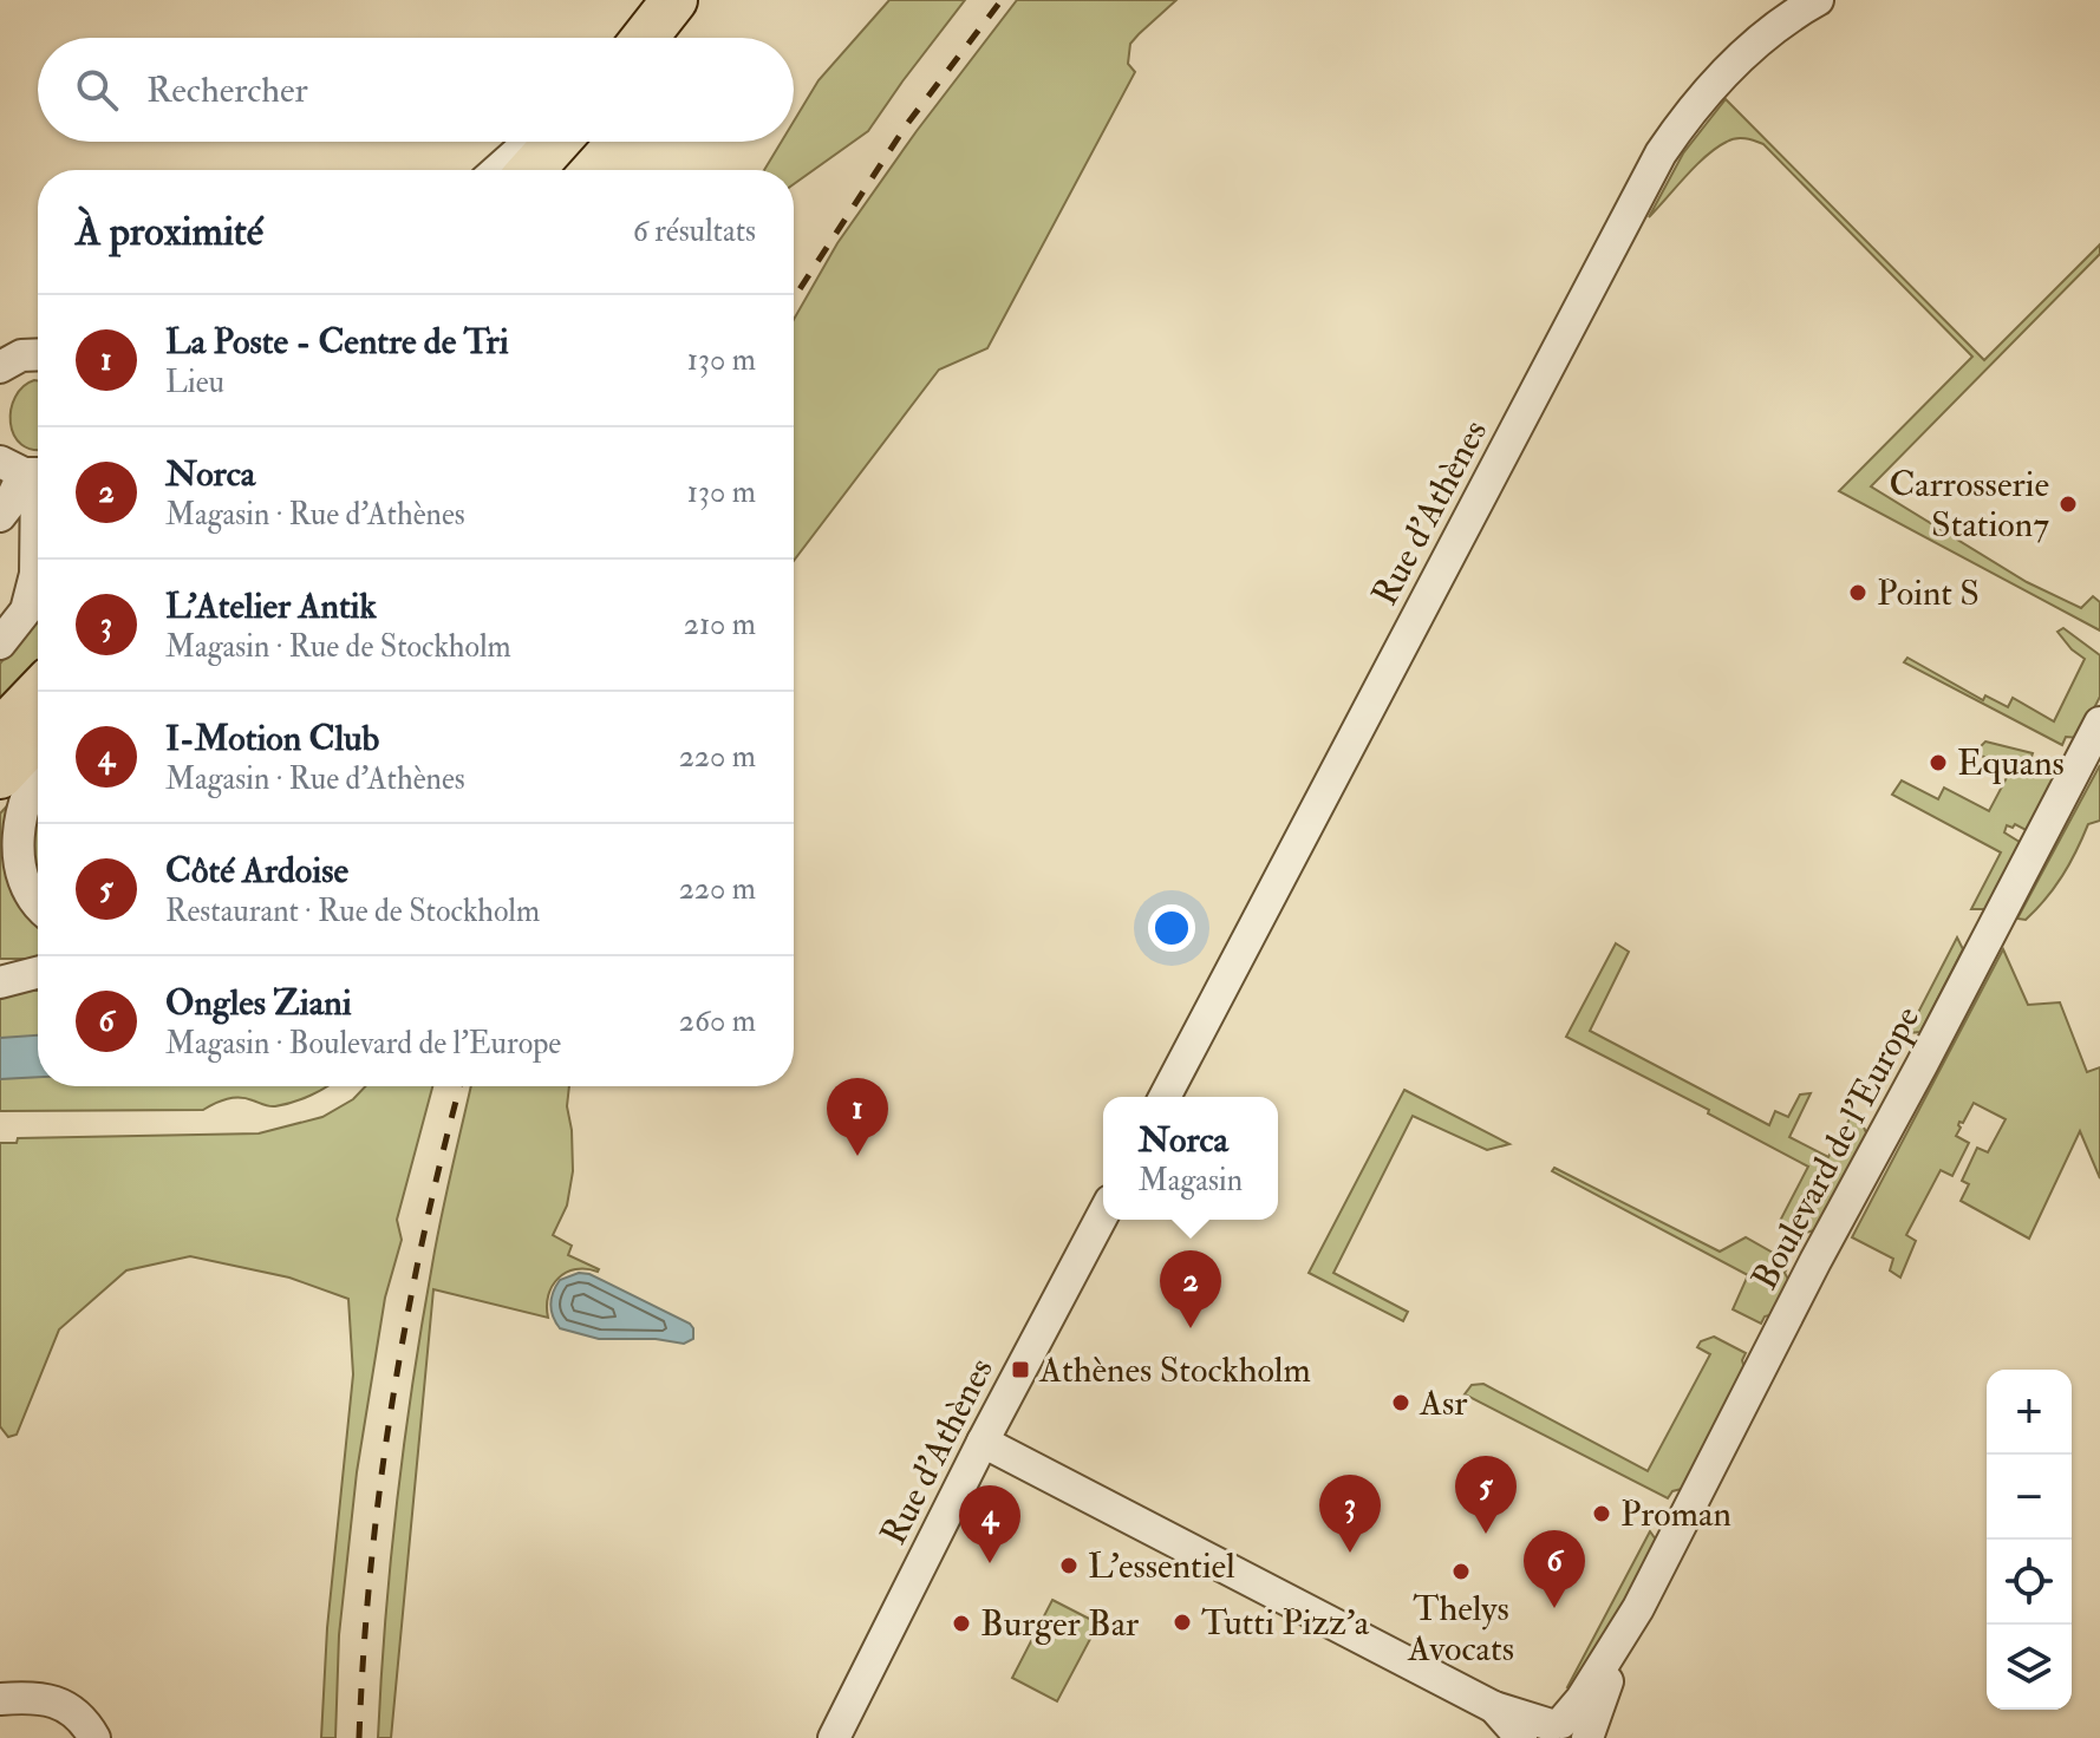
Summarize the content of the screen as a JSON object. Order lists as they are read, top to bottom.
{
  "streets": {
    "street": ["Rue d'Athènes", "Boulevard de l'Europe"]
  },
  "places": {
    "other": [
      "Carrosserie Station7",
      "Point S",
      "Equans",
      "Asr",
      "Proman",
      "L'essentiel",
      "Thelys Avocats",
      "Tutti Pizz'a",
      "Burger Bar"
    ],
    "transit": ["Athènes Stockholm"]
  },
  "page": {
    "search": "Rechercher",
    "heading": ["À proximité", "6 résultats"],
    "list": [
      {
        "mark": "1",
        "name": "La Poste - Centre de Tri",
        "note": "Lieu",
        "value": "130 m"
      },
      {
        "mark": "2",
        "name": "Norca",
        "note": "Magasin · Rue d'Athènes",
        "value": "130 m"
      },
      {
        "mark": "3",
        "name": "L'Atelier Antik",
        "note": "Magasin · Rue de Stockholm",
        "value": "210 m"
      },
      {
        "mark": "4",
        "name": "I-Motion Club",
        "note": "Magasin · Rue d'Athènes",
        "value": "220 m"
      },
      {
        "mark": "5",
        "name": "Côté Ardoise",
        "note": "Restaurant · Rue de Stockholm",
        "value": "220 m"
      },
      {
        "mark": "6",
        "name": "Ongles Ziani",
        "note": "Magasin · Boulevard de l'Europe",
        "value": "260 m"
      }
    ],
    "pins": [
      "1",
      "2",
      "5",
      "3",
      "4",
      "6"
    ],
    "popup": ["Norca", "Magasin"],
    "map_buttons": ["+", "−"]
  }
}
